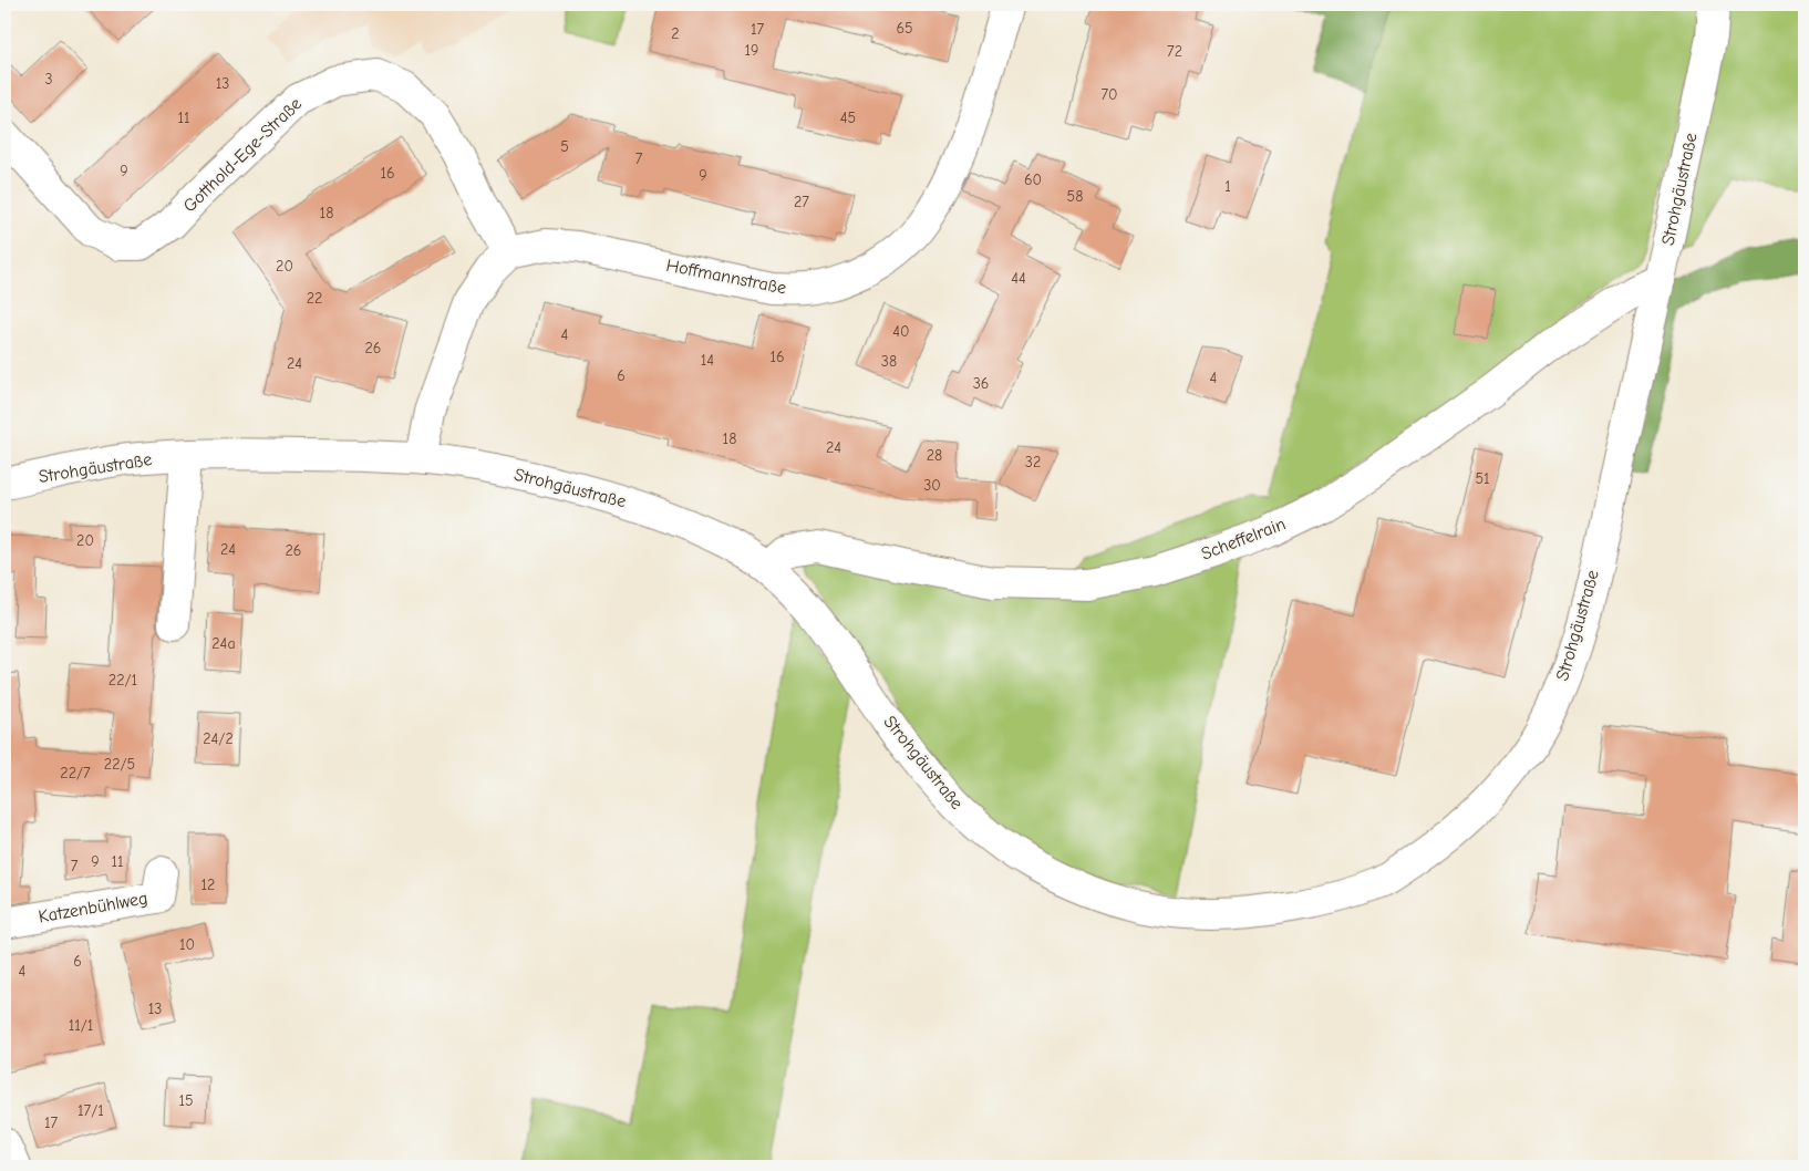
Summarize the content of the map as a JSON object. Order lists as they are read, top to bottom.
{
  "streets": {
    "street": [
      "Gotthold-Ege-Straße",
      "Strohgäustraße",
      "Hoffmannstraße",
      "Scheffelrain",
      "Katzenbühlweg"
    ]
  },
  "crossings": [
    ["Gotthold-Ege-Straße", "Hoffmannstraße"],
    ["Strohgäustraße", "Scheffelrain"]
  ],
  "house_numbers": [
    "65",
    "17",
    "2",
    "19",
    "72",
    "3",
    "13",
    "70",
    "11",
    "45",
    "5",
    "7",
    "9",
    "16",
    "9",
    "60",
    "1",
    "58",
    "27",
    "18",
    "20",
    "44",
    "22",
    "40",
    "4",
    "26",
    "16",
    "14",
    "38",
    "24",
    "6",
    "4",
    "36",
    "18",
    "24",
    "28",
    "32",
    "51",
    "30",
    "20",
    "24",
    "26",
    "24a",
    "22/1",
    "24/2",
    "22/5",
    "22/7",
    "9",
    "11",
    "7",
    "12",
    "10",
    "6",
    "4",
    "13",
    "11/1",
    "15",
    "17/1",
    "17"
  ]
}
